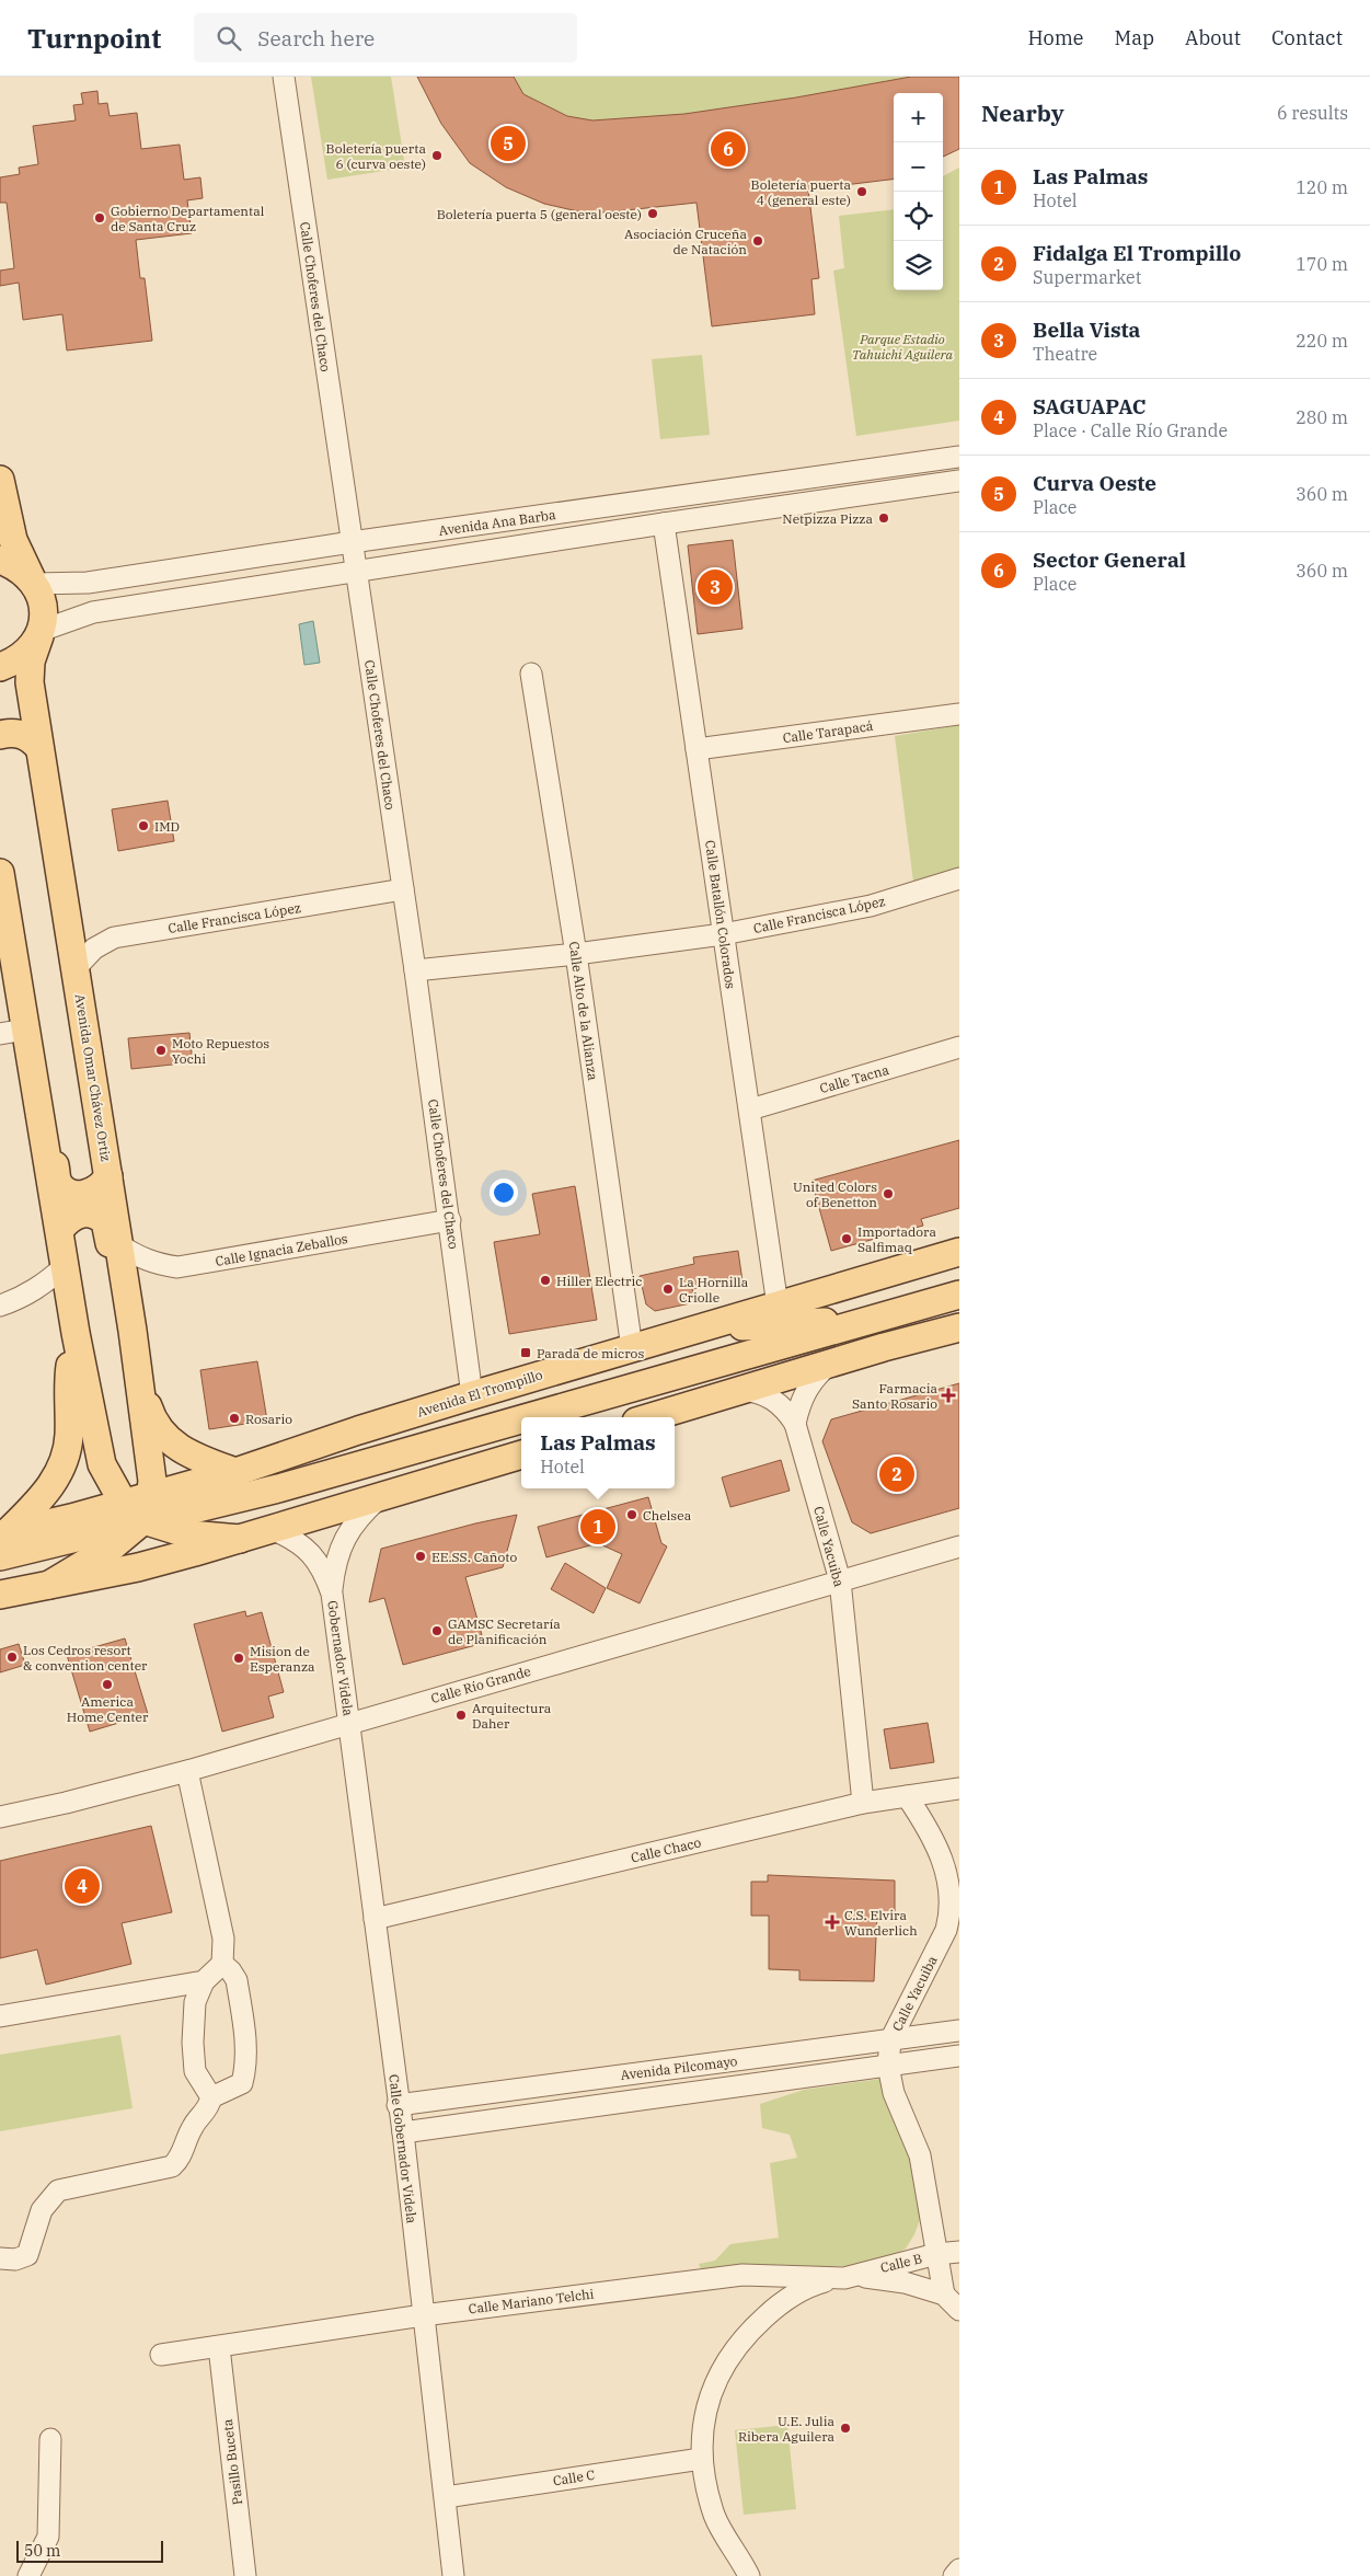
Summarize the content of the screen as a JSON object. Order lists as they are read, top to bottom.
{
  "streets": {
    "main road": ["Avenida Omar Chávez Ortiz", "Avenida El Trompillo"],
    "street": [
      "Calle Choferes del Chaco",
      "Avenida Ana Barba",
      "Calle Tarapacá",
      "Calle Batallón Colorados",
      "Calle Francisca López",
      "Calle Alto de la Alianza",
      "Calle Tacna",
      "Calle Ignacia Zeballos",
      "Calle Yacuiba",
      "Gobernador Videla",
      "Calle Río Grande",
      "Calle Chaco",
      "Avenida Pilcomayo",
      "Calle Gobernador Videla",
      "Calle B",
      "Calle Mariano Telchi",
      "Pasillo Buceta",
      "Calle C"
    ]
  },
  "crossings": [
    ["Calle Choferes del Chaco", "Avenida Ana Barba"],
    ["Calle Choferes del Chaco", "Calle Francisca López"],
    ["Calle Choferes del Chaco", "Calle Ignacia Zeballos"],
    ["Calle Choferes del Chaco", "Avenida El Trompillo"],
    ["Avenida Ana Barba", "Calle Batallón Colorados"],
    ["Avenida Ana Barba", "Avenida Omar Chávez Ortiz"],
    ["Calle Tarapacá", "Calle Batallón Colorados"],
    ["Calle Batallón Colorados", "Calle Francisca López"],
    ["Calle Batallón Colorados", "Calle Tacna"],
    ["Calle Batallón Colorados", "Avenida El Trompillo"],
    ["Calle Francisca López", "Calle Alto de la Alianza"],
    ["Calle Francisca López", "Avenida Omar Chávez Ortiz"],
    ["Calle Alto de la Alianza", "Avenida El Trompillo"],
    ["Avenida Omar Chávez Ortiz", "Calle Ignacia Zeballos"],
    ["Avenida Omar Chávez Ortiz", "Avenida El Trompillo"],
    ["Calle Yacuiba", "Calle Río Grande"],
    ["Calle Yacuiba", "Calle Chaco"],
    ["Calle Yacuiba", "Avenida Pilcomayo"],
    ["Calle Yacuiba", "Calle B"],
    ["Gobernador Videla", "Calle Río Grande"],
    ["Gobernador Videla", "Calle Gobernador Videla"],
    ["Calle Río Grande", "Calle Gobernador Videla"],
    ["Calle Chaco", "Calle Gobernador Videla"],
    ["Avenida Pilcomayo", "Calle Gobernador Videla"],
    ["Calle Gobernador Videla", "Calle Mariano Telchi"],
    ["Calle Gobernador Videla", "Calle C"],
    ["Calle B", "Calle Mariano Telchi"],
    ["Calle Mariano Telchi", "Pasillo Buceta"]
  ],
  "parks": ["Parque Estadio Tahuichi Aguilera"],
  "places": {
    "other": [
      "Boletería puerta 6 (curva oeste)",
      "Boletería puerta 4 (general este)",
      "Boletería puerta 5 (general oeste)",
      "Gobierno Departamental de Santa Cruz",
      "Asociación Cruceña de Natación",
      "Netpizza Pizza",
      "IMD",
      "Moto Repuestos Yochi",
      "United Colors of Benetton",
      "Importadora Salfimaq",
      "Hiller Electric",
      "La Hornilla Criolle",
      "Rosario",
      "Chelsea",
      "EE.SS. Cañoto",
      "GAMSC Secretaría de Planificación",
      "Los Cedros resort & convention center",
      "Mision de Esperanza",
      "America Home Center",
      "Arquitectura Daher",
      "U.E. Julia Ribera Aguilera"
    ],
    "transit": ["Parada de micros"],
    "health": ["Farmacia Santo Rosario", "C.S. Elvira Wunderlich"]
  },
  "scale_bar": "50 m",
  "page": {
    "header": "Turnpoint",
    "search": "Search here",
    "nav": [
      "Home",
      "Map",
      "About",
      "Contact"
    ],
    "heading": ["Nearby", "6 results"],
    "map_buttons": ["+", "−"],
    "pins": [
      "5",
      "6",
      "3",
      "2",
      "1",
      "4"
    ],
    "list": [
      {
        "mark": "1",
        "name": "Las Palmas",
        "note": "Hotel",
        "value": "120 m"
      },
      {
        "mark": "2",
        "name": "Fidalga El Trompillo",
        "note": "Supermarket",
        "value": "170 m"
      },
      {
        "mark": "3",
        "name": "Bella Vista",
        "note": "Theatre",
        "value": "220 m"
      },
      {
        "mark": "4",
        "name": "SAGUAPAC",
        "note": "Place · Calle Río Grande",
        "value": "280 m"
      },
      {
        "mark": "5",
        "name": "Curva Oeste",
        "note": "Place",
        "value": "360 m"
      },
      {
        "mark": "6",
        "name": "Sector General",
        "note": "Place",
        "value": "360 m"
      }
    ],
    "popup": ["Las Palmas", "Hotel"],
    "scale": "50 m"
  }
}
